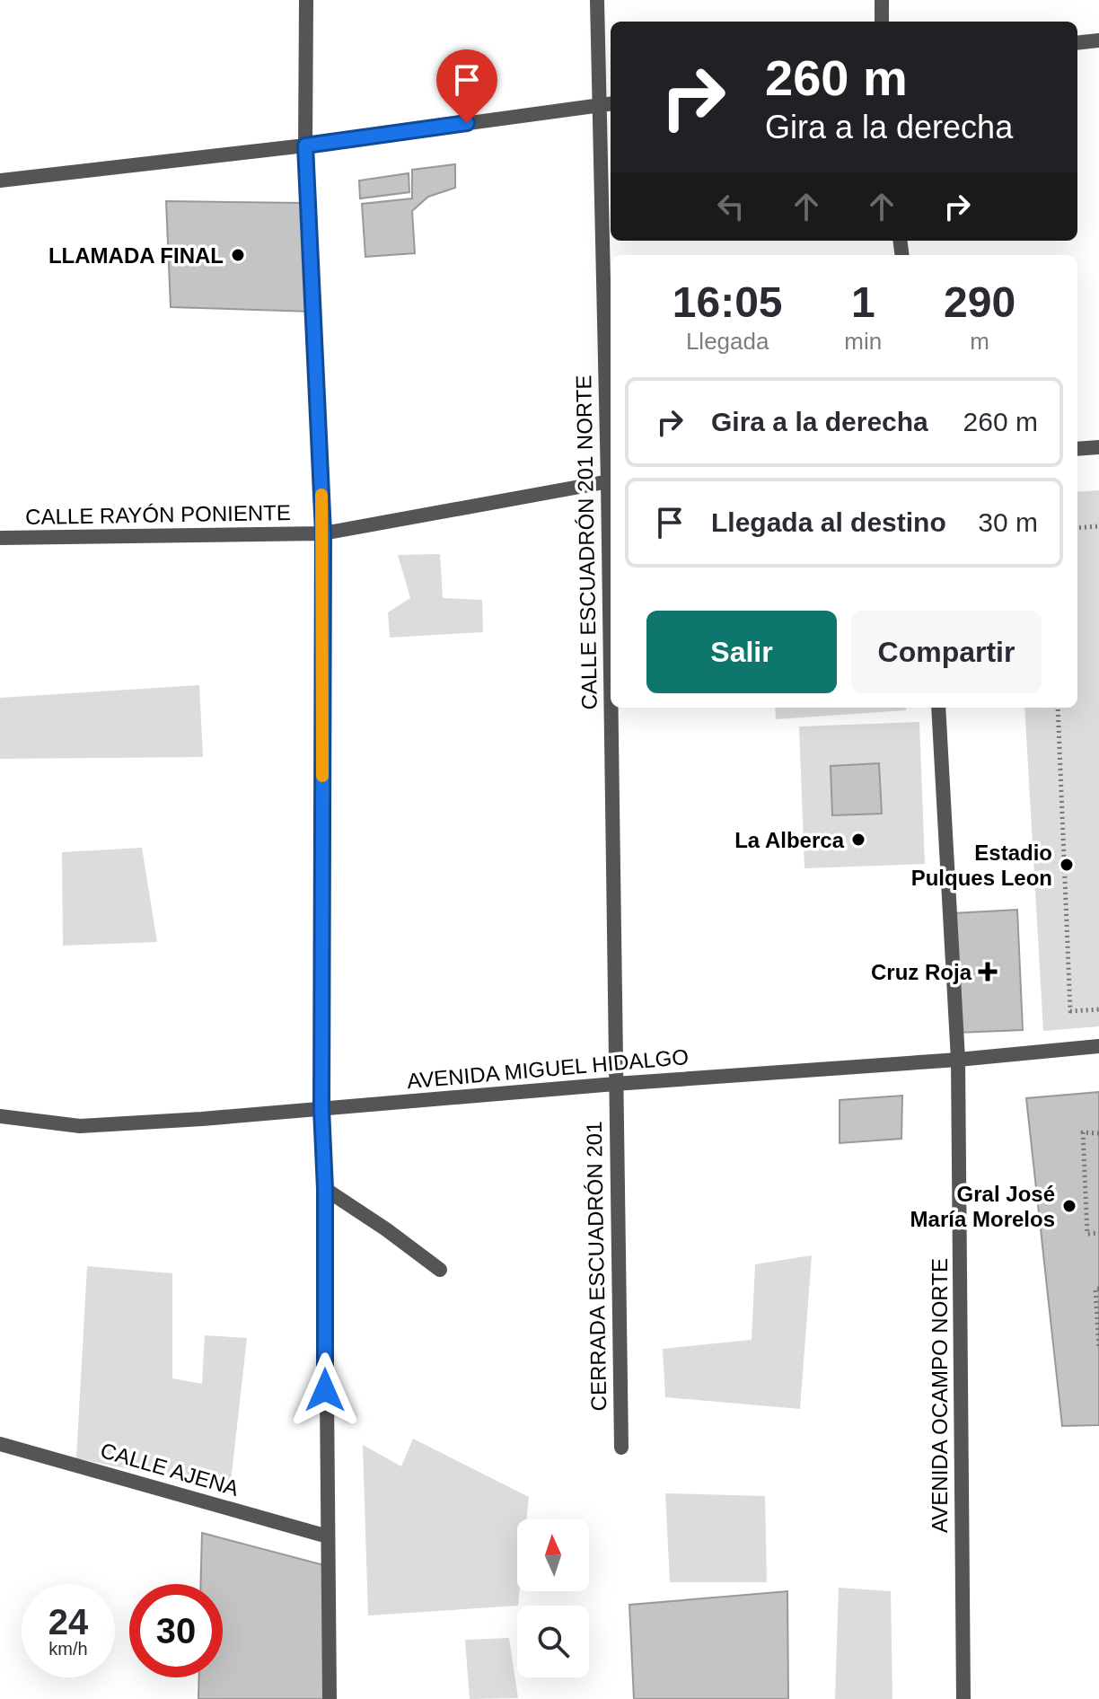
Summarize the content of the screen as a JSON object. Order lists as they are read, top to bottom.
{
  "streets": {
    "street": [
      "CALLE RAYÓN PONIENTE",
      "CALLE ESCUADRÓN 201 NORTE",
      "AVENIDA MIGUEL HIDALGO",
      "CERRADA ESCUADRÓN 201",
      "AVENIDA OCAMPO NORTE",
      "CALLE AJENA"
    ]
  },
  "crossings": [
    ["CALLE RAYÓN PONIENTE", "CALLE ESCUADRÓN 201 NORTE"],
    ["CALLE ESCUADRÓN 201 NORTE", "AVENIDA MIGUEL HIDALGO"],
    ["CALLE ESCUADRÓN 201 NORTE", "CERRADA ESCUADRÓN 201"],
    ["AVENIDA MIGUEL HIDALGO", "CERRADA ESCUADRÓN 201"],
    ["AVENIDA MIGUEL HIDALGO", "AVENIDA OCAMPO NORTE"]
  ],
  "places": {
    "other": [
      "LLAMADA FINAL",
      "La Alberca",
      "Estadio Pulques Leon",
      "Gral José María Morelos"
    ],
    "health": ["Cruz Roja"]
  },
  "north": "top",
  "page": {
    "turn": ["260 m", "Gira a la derecha"],
    "eta": [
      "16:05",
      "Llegada",
      "1",
      "min",
      "290",
      "m"
    ],
    "list": [
      {
        "name": "Gira a la derecha",
        "value": "260 m"
      },
      {
        "name": "Llegada al destino",
        "value": "30 m"
      }
    ],
    "buttons": ["Salir", "Compartir"],
    "speed": "24 km/h",
    "limit": "30"
  }
}
